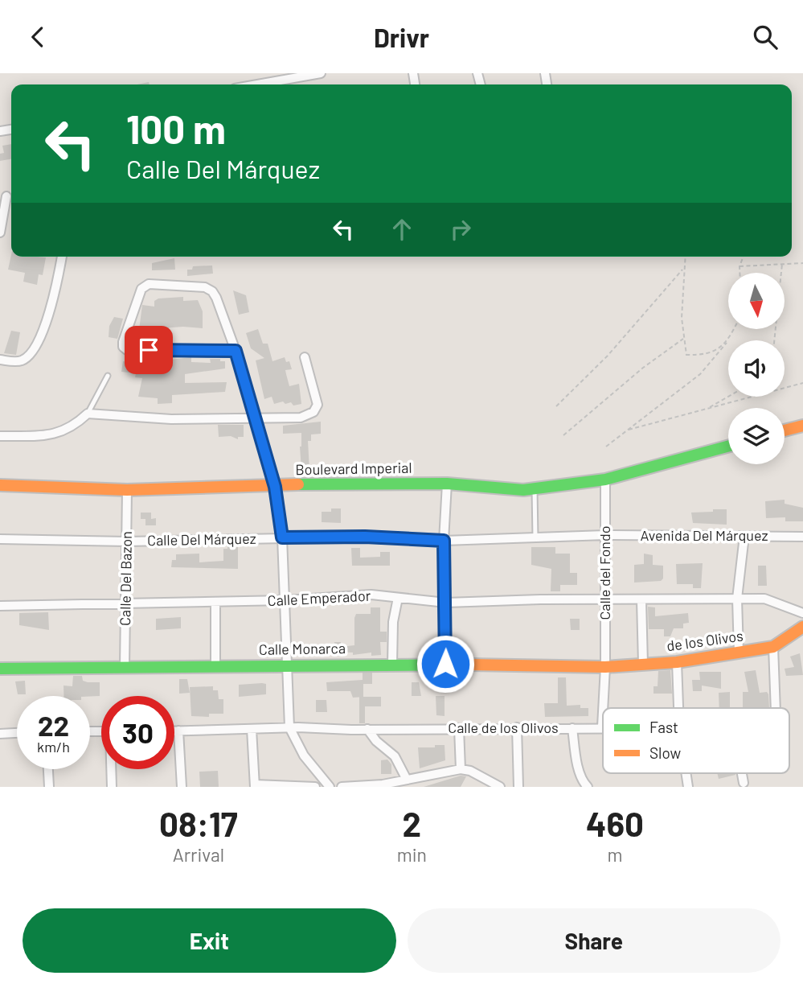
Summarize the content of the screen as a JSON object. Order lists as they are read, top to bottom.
{
  "streets": {
    "street": [
      "Boulevard Imperial",
      "Avenida Del Márquez",
      "Calle Del Márquez",
      "Calle del Fondo",
      "Calle Del Bazon",
      "Calle Emperador",
      "de los Olivos",
      "Calle Monarca",
      "Calle de los Olivos"
    ]
  },
  "crossings": [
    ["Boulevard Imperial", "Calle del Fondo"],
    ["Boulevard Imperial", "Calle Del Bazon"],
    ["Avenida Del Márquez", "Calle Del Márquez"],
    ["Avenida Del Márquez", "Calle del Fondo"],
    ["Calle Del Márquez", "Calle del Fondo"],
    ["Calle Del Márquez", "Calle Del Bazon"],
    ["Calle del Fondo", "Calle Emperador"],
    ["Calle del Fondo", "de los Olivos"],
    ["Calle del Fondo", "Calle Monarca"],
    ["Calle del Fondo", "Calle de los Olivos"],
    ["Calle Del Bazon", "Calle Emperador"],
    ["Calle Del Bazon", "Calle Monarca"],
    ["de los Olivos", "Calle Monarca"],
    ["de los Olivos", "Calle de los Olivos"]
  ],
  "legend": ["Fast", "Slow"],
  "north": "bottom",
  "page": {
    "header": "Drivr",
    "turn": ["100 m", "Calle Del Márquez"],
    "speed": "22 km/h",
    "limit": "30",
    "eta": [
      "08:17",
      "Arrival",
      "2",
      "min",
      "460",
      "m"
    ],
    "buttons": ["Exit", "Share"]
  }
}
